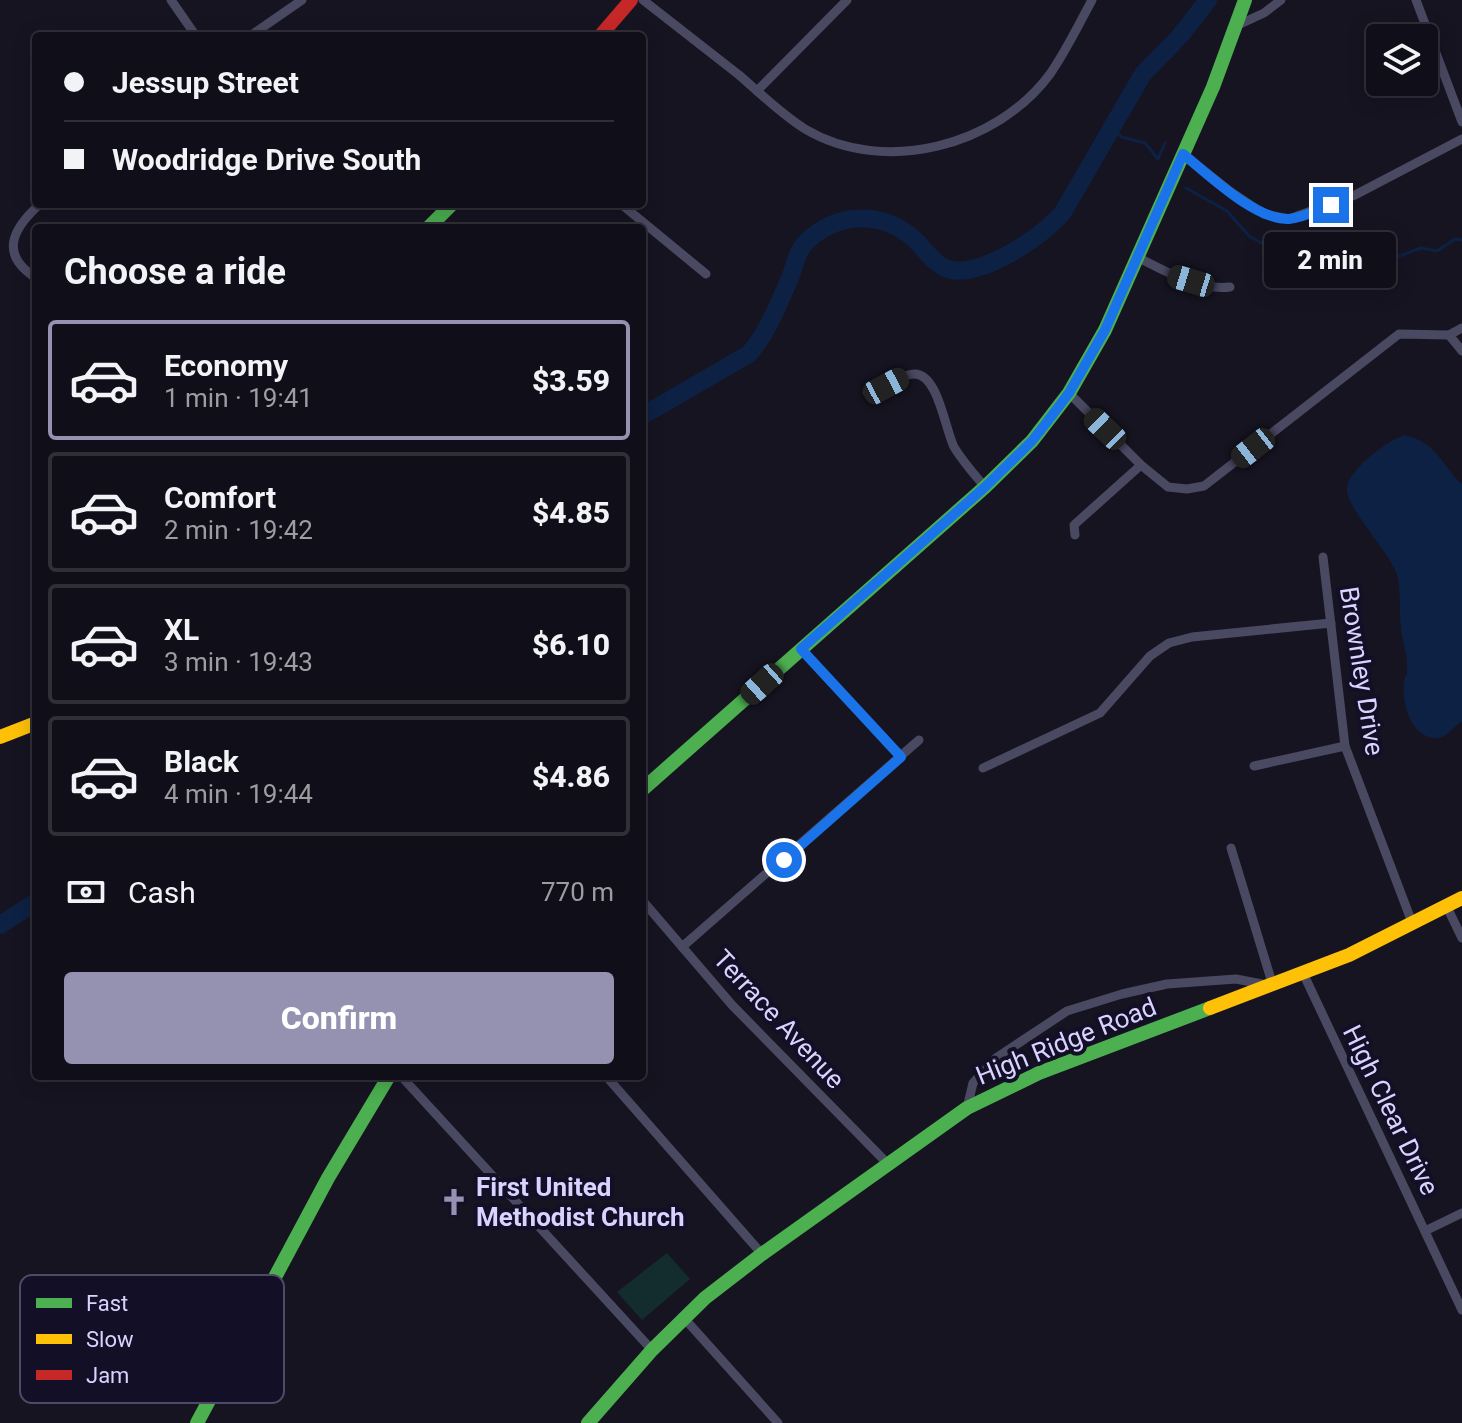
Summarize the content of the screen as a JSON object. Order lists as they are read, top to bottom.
{
  "streets": {
    "main road": ["High Ridge Road"],
    "street": ["Brownley Drive", "Terrace Avenue", "High Clear Drive"]
  },
  "crossings": [
    ["Brownley Drive", "High Ridge Road"],
    ["Terrace Avenue", "High Ridge Road"],
    ["High Ridge Road", "High Clear Drive"]
  ],
  "places": {
    "church": ["First United Methodist Church"]
  },
  "legend": ["Fast", "Slow", "Jam"],
  "page": {
    "banner": ["Jessup Street", "Woodridge Drive South"],
    "heading": "Choose a ride",
    "bubble": "2 min",
    "list": [
      {
        "name": "Economy",
        "note": "1 min · 19:41",
        "value": "$3.59"
      },
      {
        "name": "Comfort",
        "note": "2 min · 19:42",
        "value": "$4.85"
      },
      {
        "name": "XL",
        "note": "3 min · 19:43",
        "value": "$6.10"
      },
      {
        "name": "Black",
        "note": "4 min · 19:44",
        "value": "$4.86"
      }
    ],
    "pay": ["Cash", "770 m"],
    "buttons": "Confirm"
  }
}
